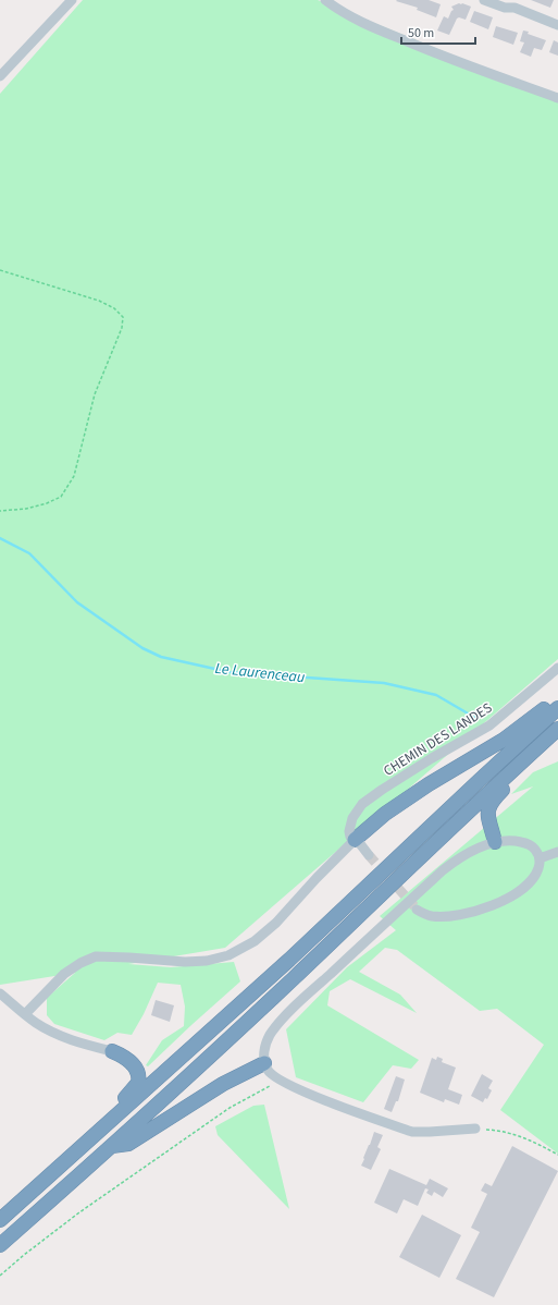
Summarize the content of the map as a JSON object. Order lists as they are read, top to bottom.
{
  "streets": {
    "street": ["CHEMIN DES LANDES"]
  },
  "water": ["Le Laurenceau"],
  "scale_bar": "50 m"
}
